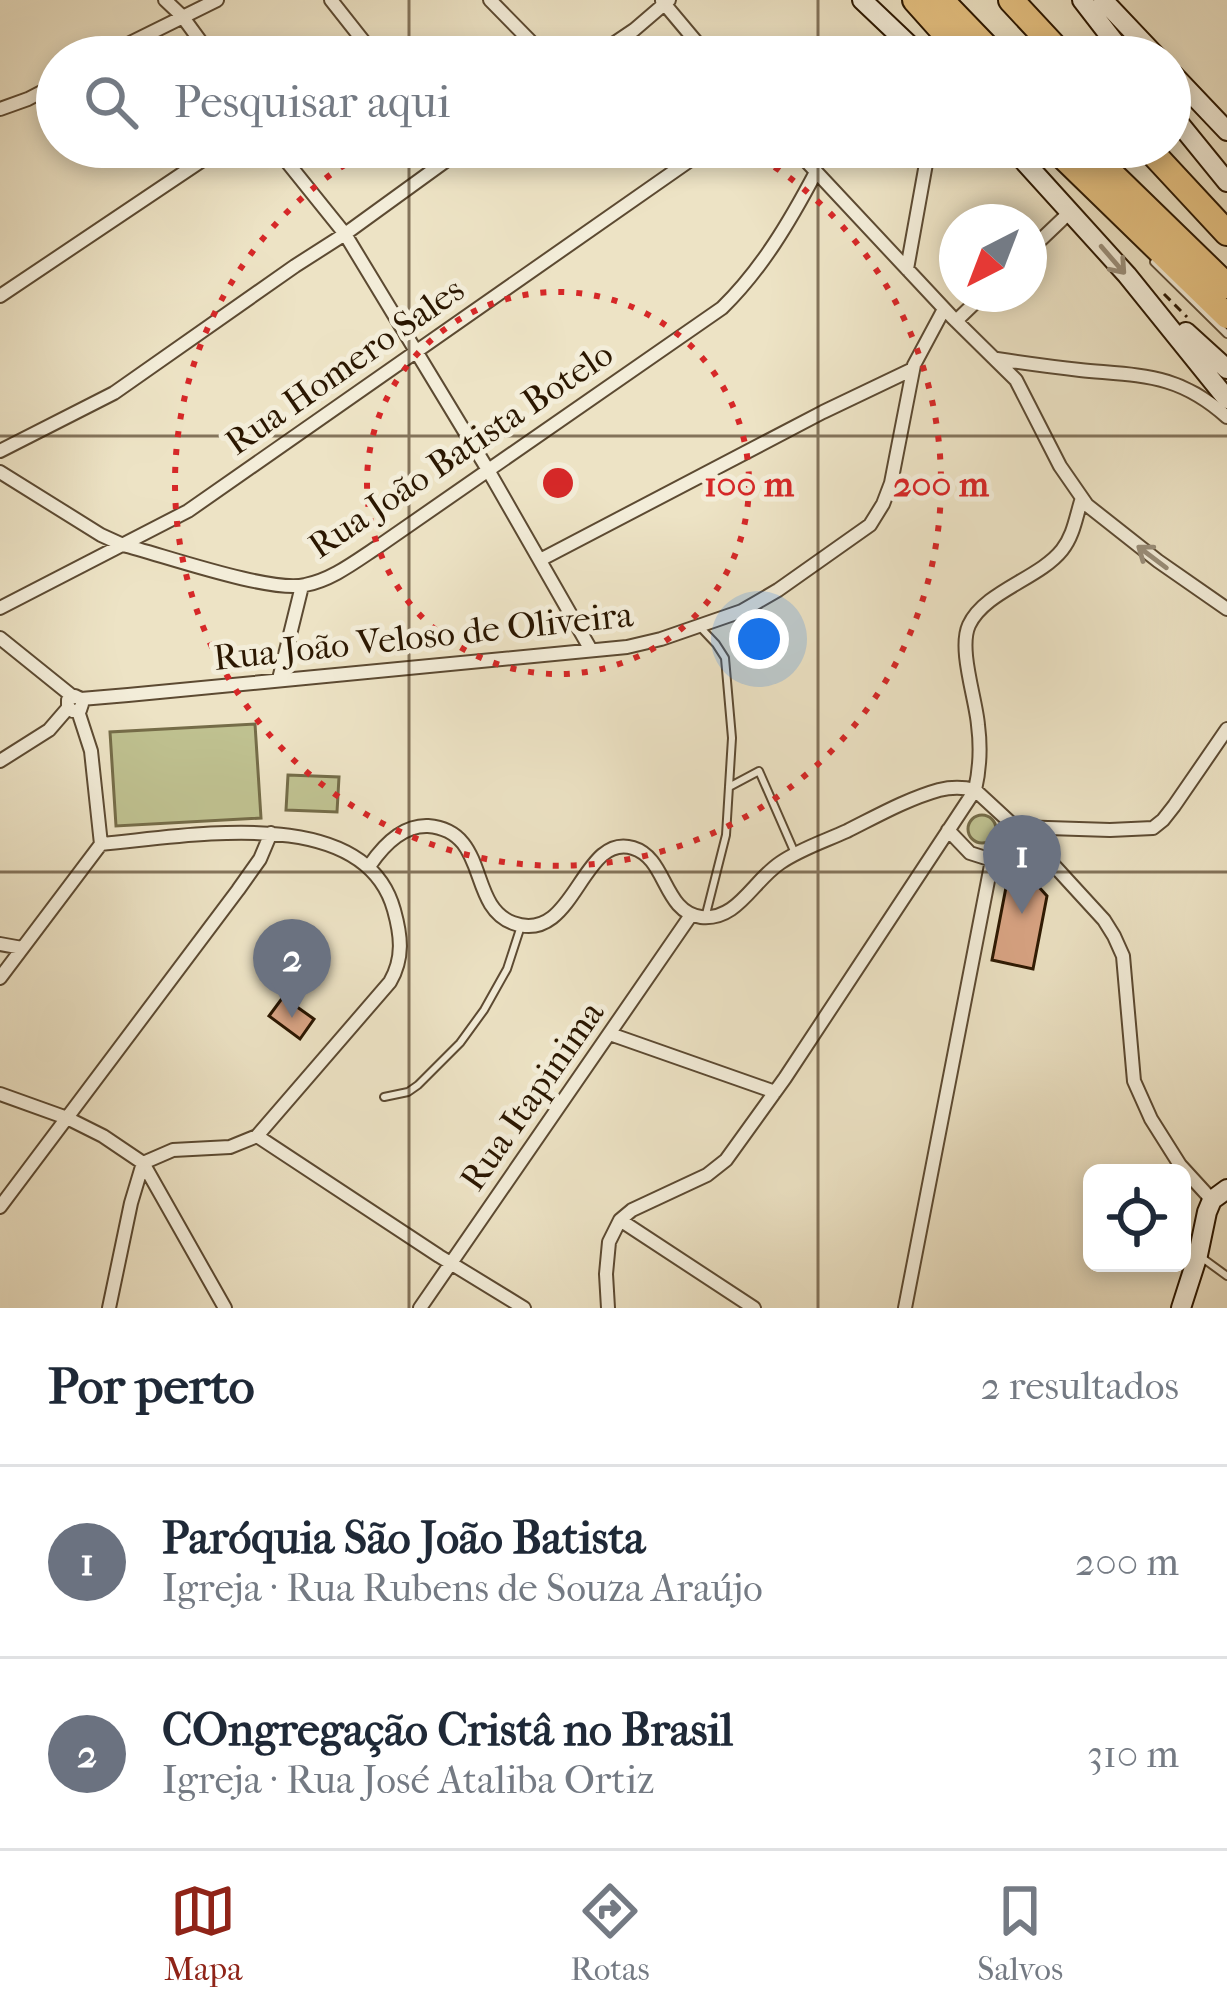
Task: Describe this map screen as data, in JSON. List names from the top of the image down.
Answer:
{
  "streets": {
    "street": [
      "Rua Homero Sales",
      "Rua João Batista Botelo",
      "Rua João Veloso de Oliveira",
      "Rua Itapinima"
    ]
  },
  "crossings": [
    ["Rua Homero Sales", "Rua João Batista Botelo"]
  ],
  "north": "bottom left",
  "page": {
    "search": "Pesquisar aqui",
    "pins": ["1", "2"],
    "heading": ["Por perto", "2 resultados"],
    "list": [
      {
        "mark": "1",
        "name": "Paróquia São João Batista",
        "note": "Igreja · Rua Rubens de Souza Araújo",
        "value": "200 m"
      },
      {
        "mark": "2",
        "name": "COngregação Cristâ no Brasil",
        "note": "Igreja · Rua José Ataliba Ortiz",
        "value": "310 m"
      }
    ],
    "nav": ["Mapa", "Rotas", "Salvos"]
  },
  "rings": ["100 m", "200 m"]
}
